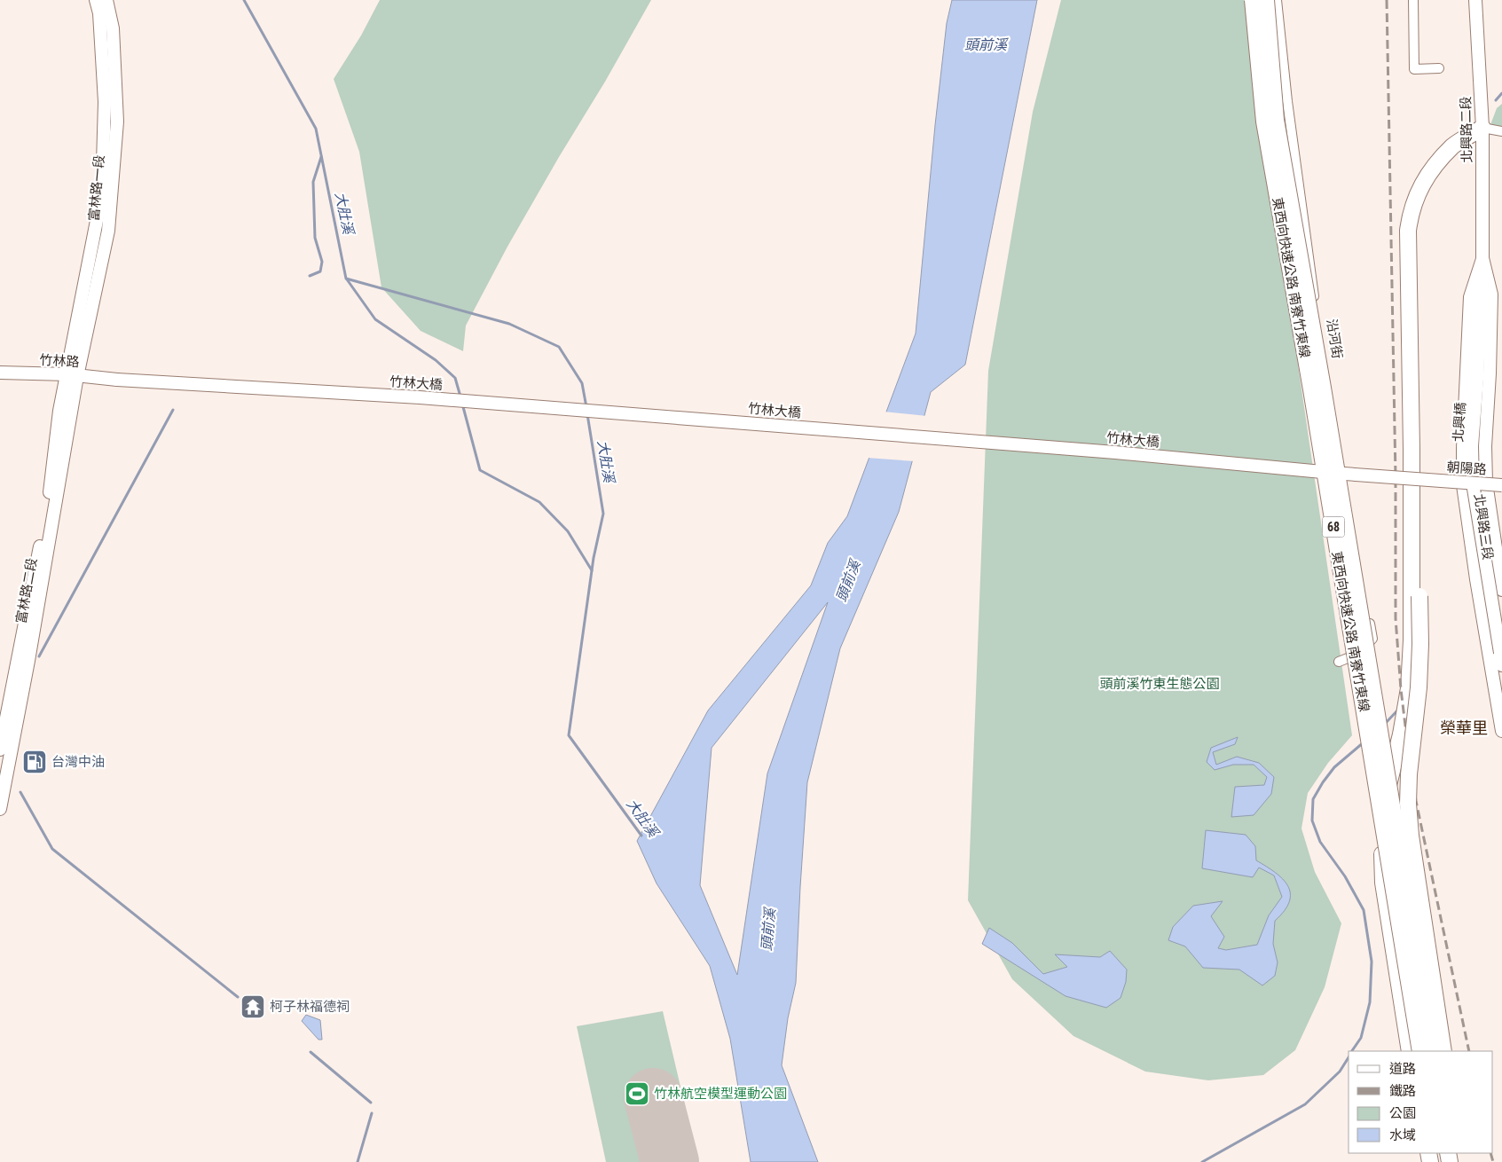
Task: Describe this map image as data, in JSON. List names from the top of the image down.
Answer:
{
  "streets": {
    "highway": ["東西向快速公路 南寮竹東線", "68"],
    "main road": [
      "北興路二段",
      "富林路一段",
      "竹林路",
      "竹林大橋",
      "北興橋",
      "朝陽路",
      "北興路三段",
      "富林路二段"
    ],
    "street": ["沿河街"]
  },
  "crossings": [
    ["北興路二段", "北興橋"],
    ["北興路二段", "朝陽路"],
    ["北興路二段", "北興路三段"],
    ["富林路一段", "竹林路"],
    ["富林路一段", "富林路二段"],
    ["竹林路", "竹林大橋"],
    ["竹林路", "富林路二段"],
    ["竹林大橋", "朝陽路"],
    ["北興橋", "朝陽路"],
    ["北興橋", "北興路三段"],
    ["朝陽路", "北興路三段"]
  ],
  "districts": ["榮華里"],
  "water": ["頭前溪", "大肚溪"],
  "parks": ["頭前溪竹東生態公園"],
  "places": {
    "fuel station": ["台灣中油"],
    "temple": ["柯子林福德祠"],
    "sports": ["竹林航空模型運動公園"]
  },
  "legend": [
    "道路",
    "鐵路",
    "公園",
    "水域"
  ]
}
